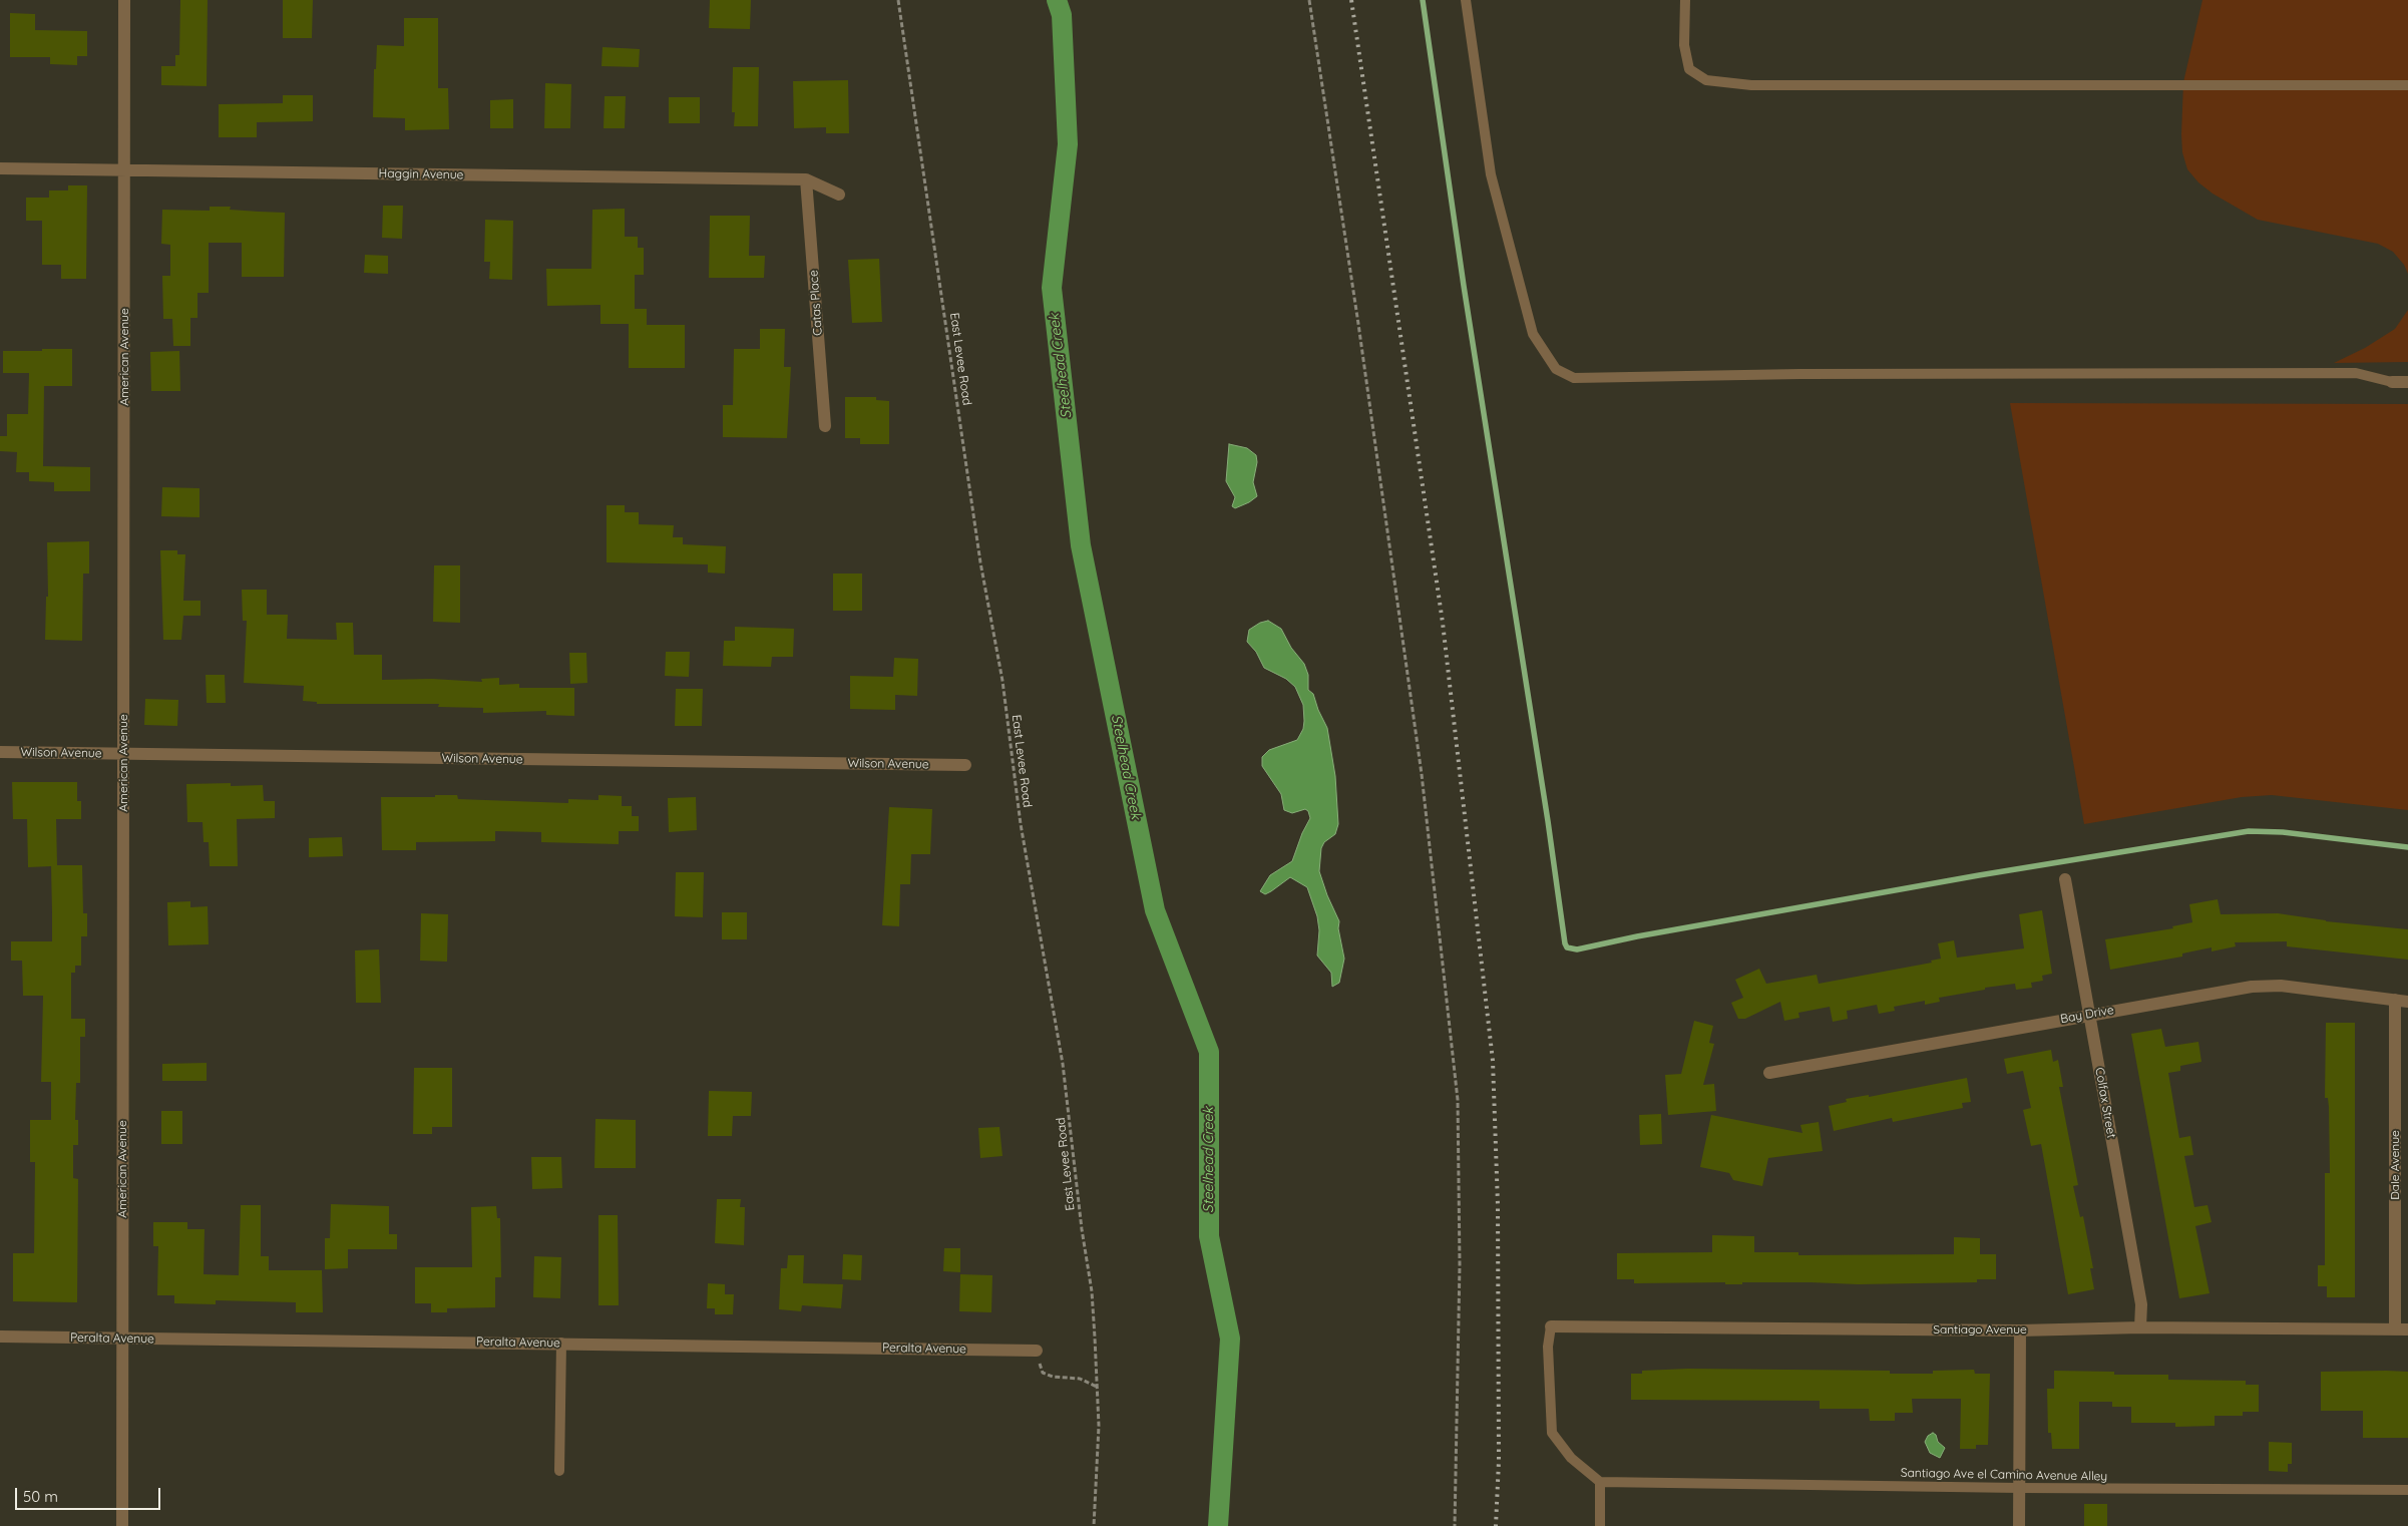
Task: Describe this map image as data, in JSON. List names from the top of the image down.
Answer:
{
  "streets": {
    "street": [
      "Haggin Avenue",
      "Catas Place",
      "American Avenue",
      "Wilson Avenue",
      "Bay Drive",
      "Colfax Street",
      "Dale Avenue",
      "Santiago Avenue",
      "Peralta Avenue"
    ],
    "lane": ["Santiago Ave el Camino Avenue Alley"],
    "path": ["East Levee Road"]
  },
  "crossings": [
    ["Haggin Avenue", "Catas Place"],
    ["Haggin Avenue", "American Avenue"],
    ["American Avenue", "Wilson Avenue"],
    ["American Avenue", "Peralta Avenue"],
    ["Bay Drive", "Colfax Street"],
    ["Bay Drive", "Dale Avenue"],
    ["Colfax Street", "Santiago Avenue"],
    ["Dale Avenue", "Santiago Avenue"]
  ],
  "water": ["Steelhead Creek"],
  "scale_bar": "50 m"
}
